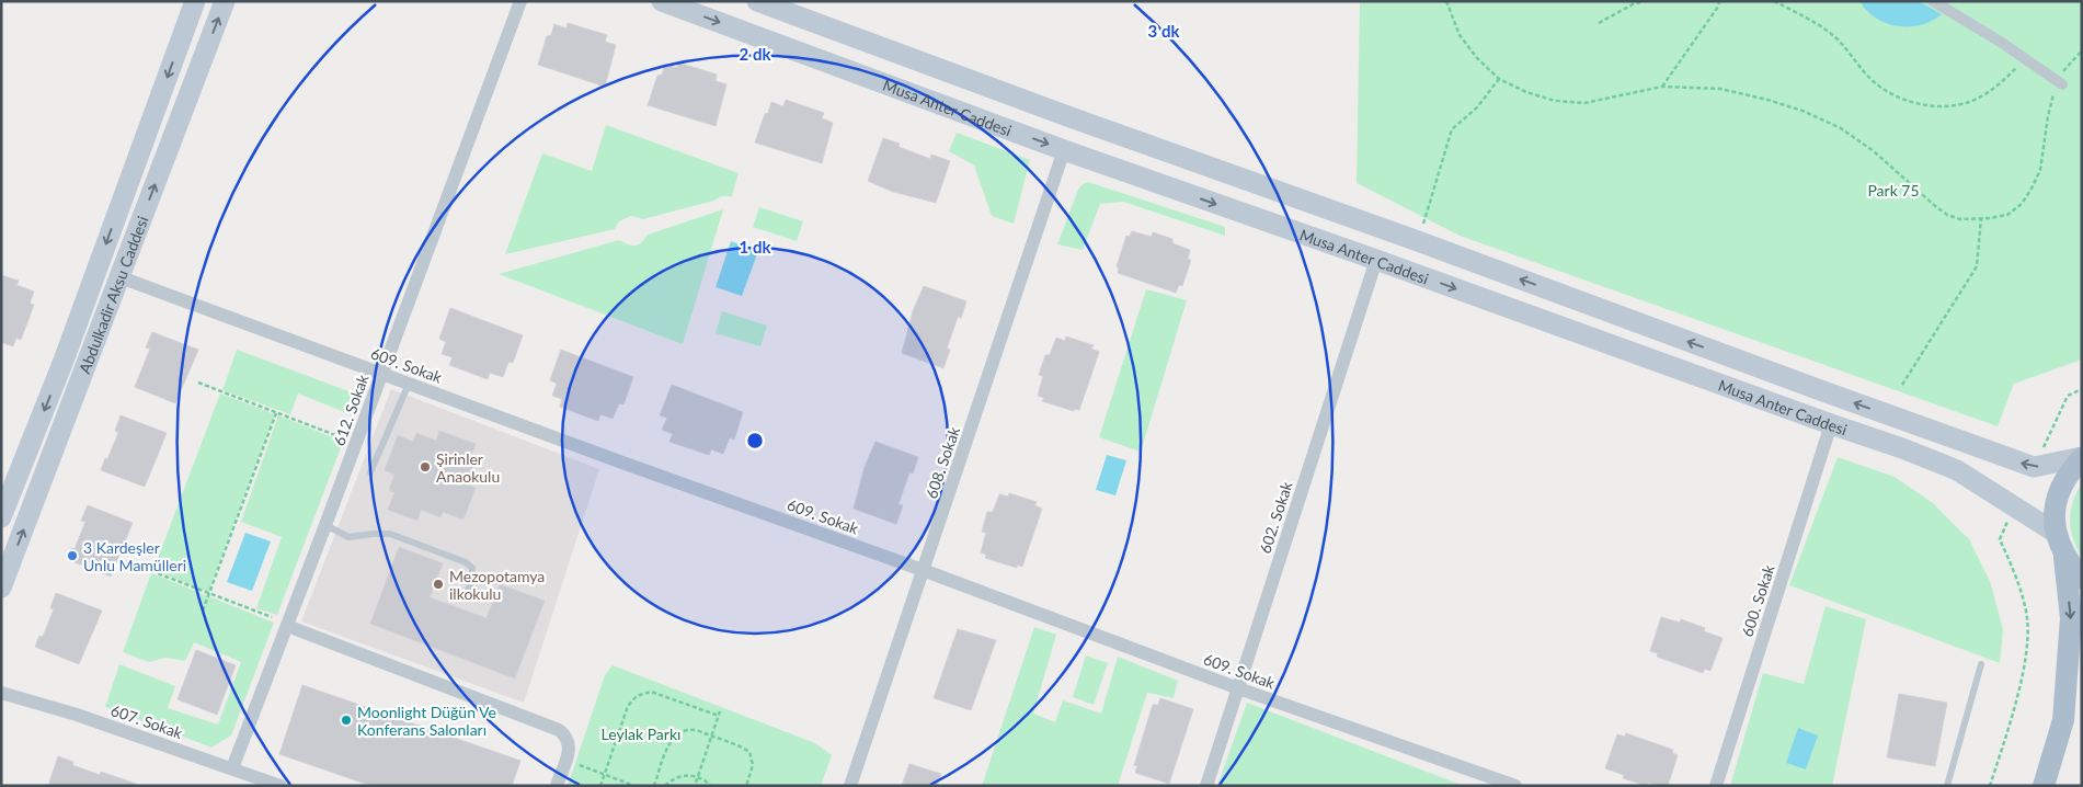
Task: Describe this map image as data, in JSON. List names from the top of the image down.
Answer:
{
  "streets": {
    "main road": ["Musa Anter Caddesi", "Abdulkadir Aksu Caddesi"],
    "street": [
      "609. Sokak",
      "612. Sokak",
      "608. Sokak",
      "602. Sokak",
      "600. Sokak",
      "607. Sokak"
    ]
  },
  "crossings": [
    ["Musa Anter Caddesi", "608. Sokak"],
    ["Musa Anter Caddesi", "602. Sokak"],
    ["Musa Anter Caddesi", "600. Sokak"],
    ["Abdulkadir Aksu Caddesi", "609. Sokak"],
    ["609. Sokak", "612. Sokak"],
    ["609. Sokak", "608. Sokak"],
    ["609. Sokak", "602. Sokak"],
    ["612. Sokak", "607. Sokak"]
  ],
  "parks": ["Park 75", "Leylak Parkı"],
  "places": [
    "Şirinler Anaokulu",
    "3 Kardeşler Unlu Mamülleri",
    "Mezopotamya ilkokulu",
    "Moonlight Düğün Ve Konferans Salonları"
  ],
  "rings": ["3 dk", "2 dk", "1 dk"]
}
